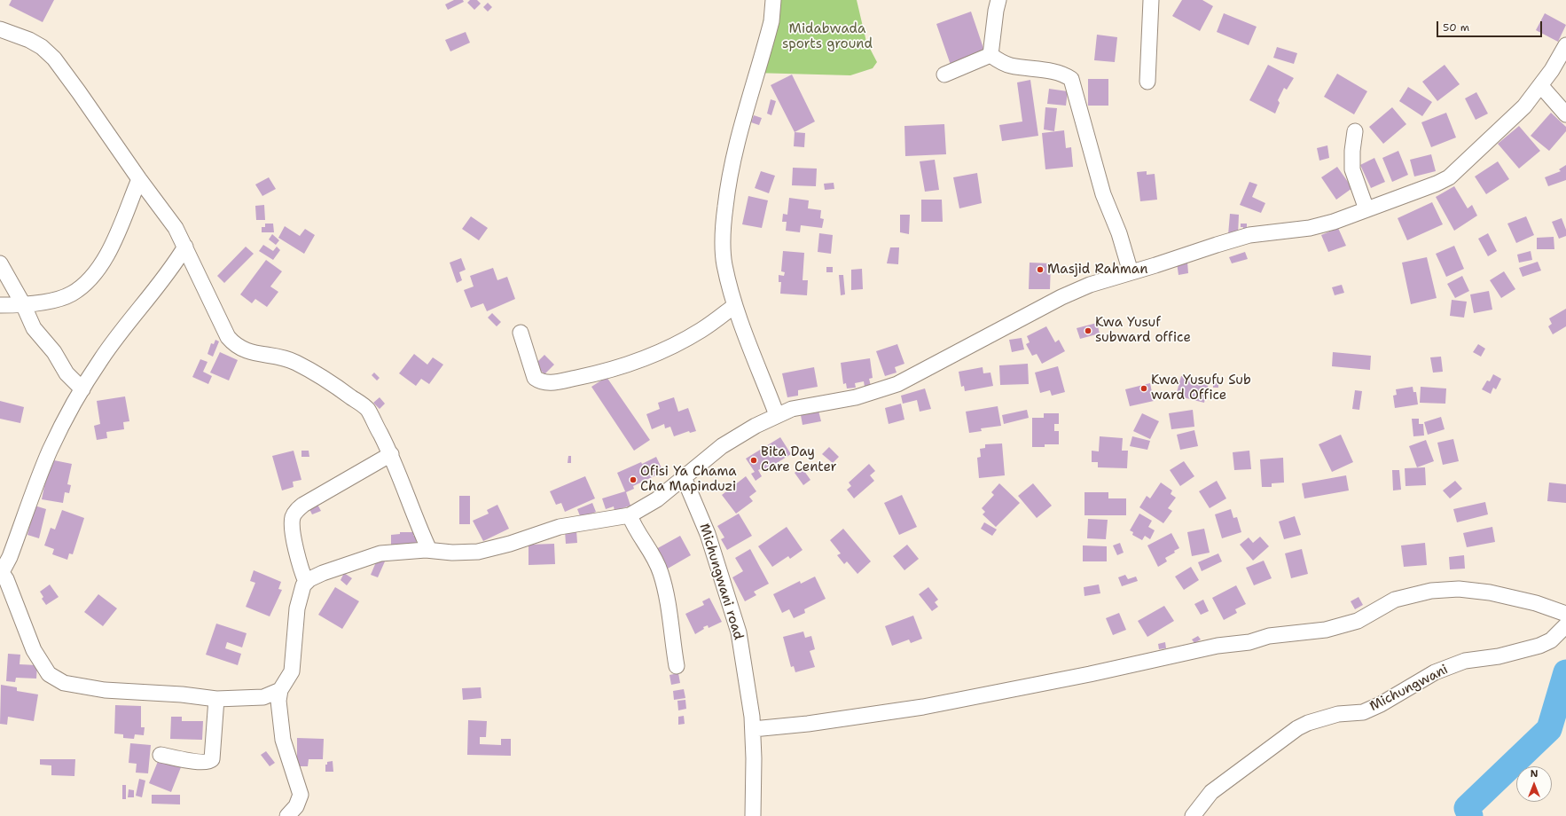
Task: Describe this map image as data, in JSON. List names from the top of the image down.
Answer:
{
  "streets": {
    "street": ["Michungwani road", "Michungwani"]
  },
  "parks": ["Midabwada sports ground"],
  "places": [
    "Masjid Rahman",
    "Kwa Yusuf subward office",
    "Kwa Yusufu Sub ward Office",
    "Bita Day Care Center",
    "Ofisi Ya Chama Cha Mapinduzi"
  ],
  "scale_bar": "50 m",
  "north": "top"
}
